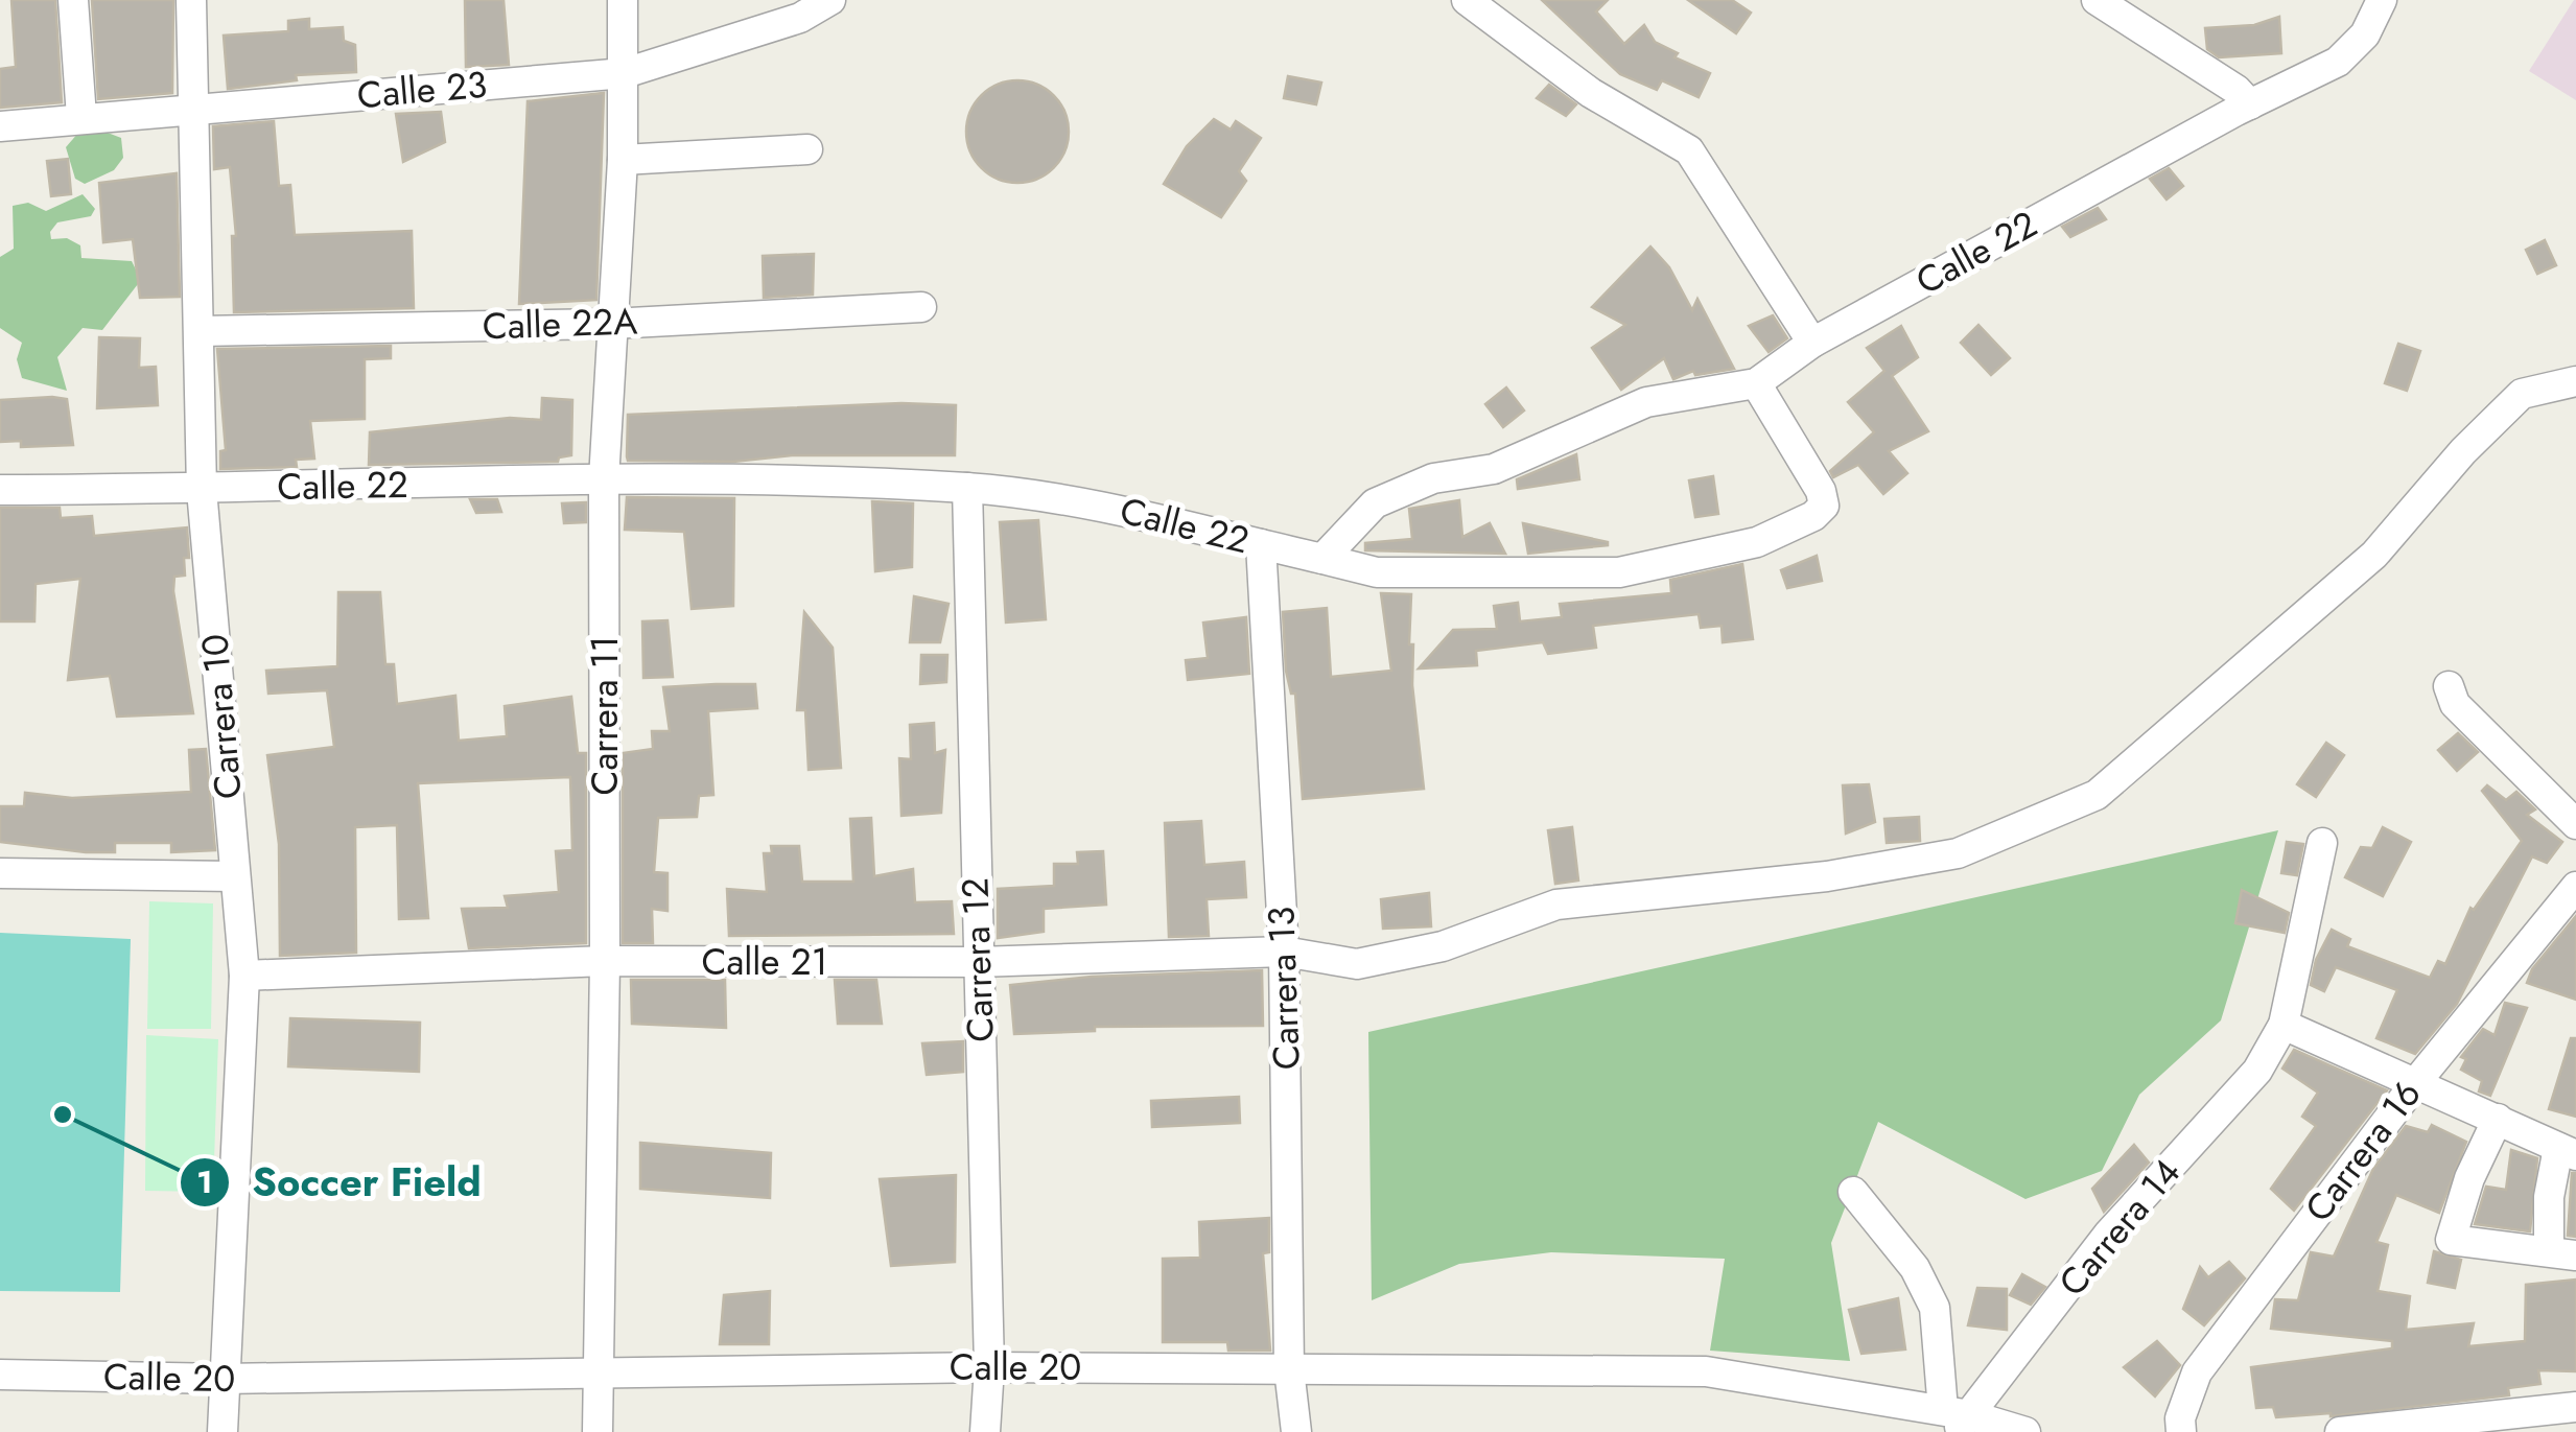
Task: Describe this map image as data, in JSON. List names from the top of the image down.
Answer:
{
  "streets": {
    "street": [
      "Calle 23",
      "Calle 22",
      "Calle 22A",
      "Carrera 11",
      "Carrera 10",
      "Carrera 12",
      "Calle 21",
      "Carrera 13",
      "Carrera 16",
      "Carrera 14",
      "Calle 20"
    ]
  },
  "crossings": [
    ["Calle 23", "Carrera 11"],
    ["Calle 23", "Carrera 10"],
    ["Calle 22", "Carrera 11"],
    ["Calle 22", "Carrera 10"],
    ["Calle 22", "Carrera 12"],
    ["Calle 22", "Carrera 13"],
    ["Calle 22A", "Carrera 11"],
    ["Calle 22A", "Carrera 10"],
    ["Carrera 11", "Calle 21"],
    ["Carrera 11", "Calle 20"],
    ["Carrera 10", "Calle 21"],
    ["Carrera 10", "Calle 20"],
    ["Carrera 12", "Calle 21"],
    ["Carrera 12", "Calle 20"],
    ["Calle 21", "Carrera 13"],
    ["Carrera 13", "Calle 20"],
    ["Carrera 14", "Calle 20"]
  ],
  "places": ["Soccer Field"]
}
